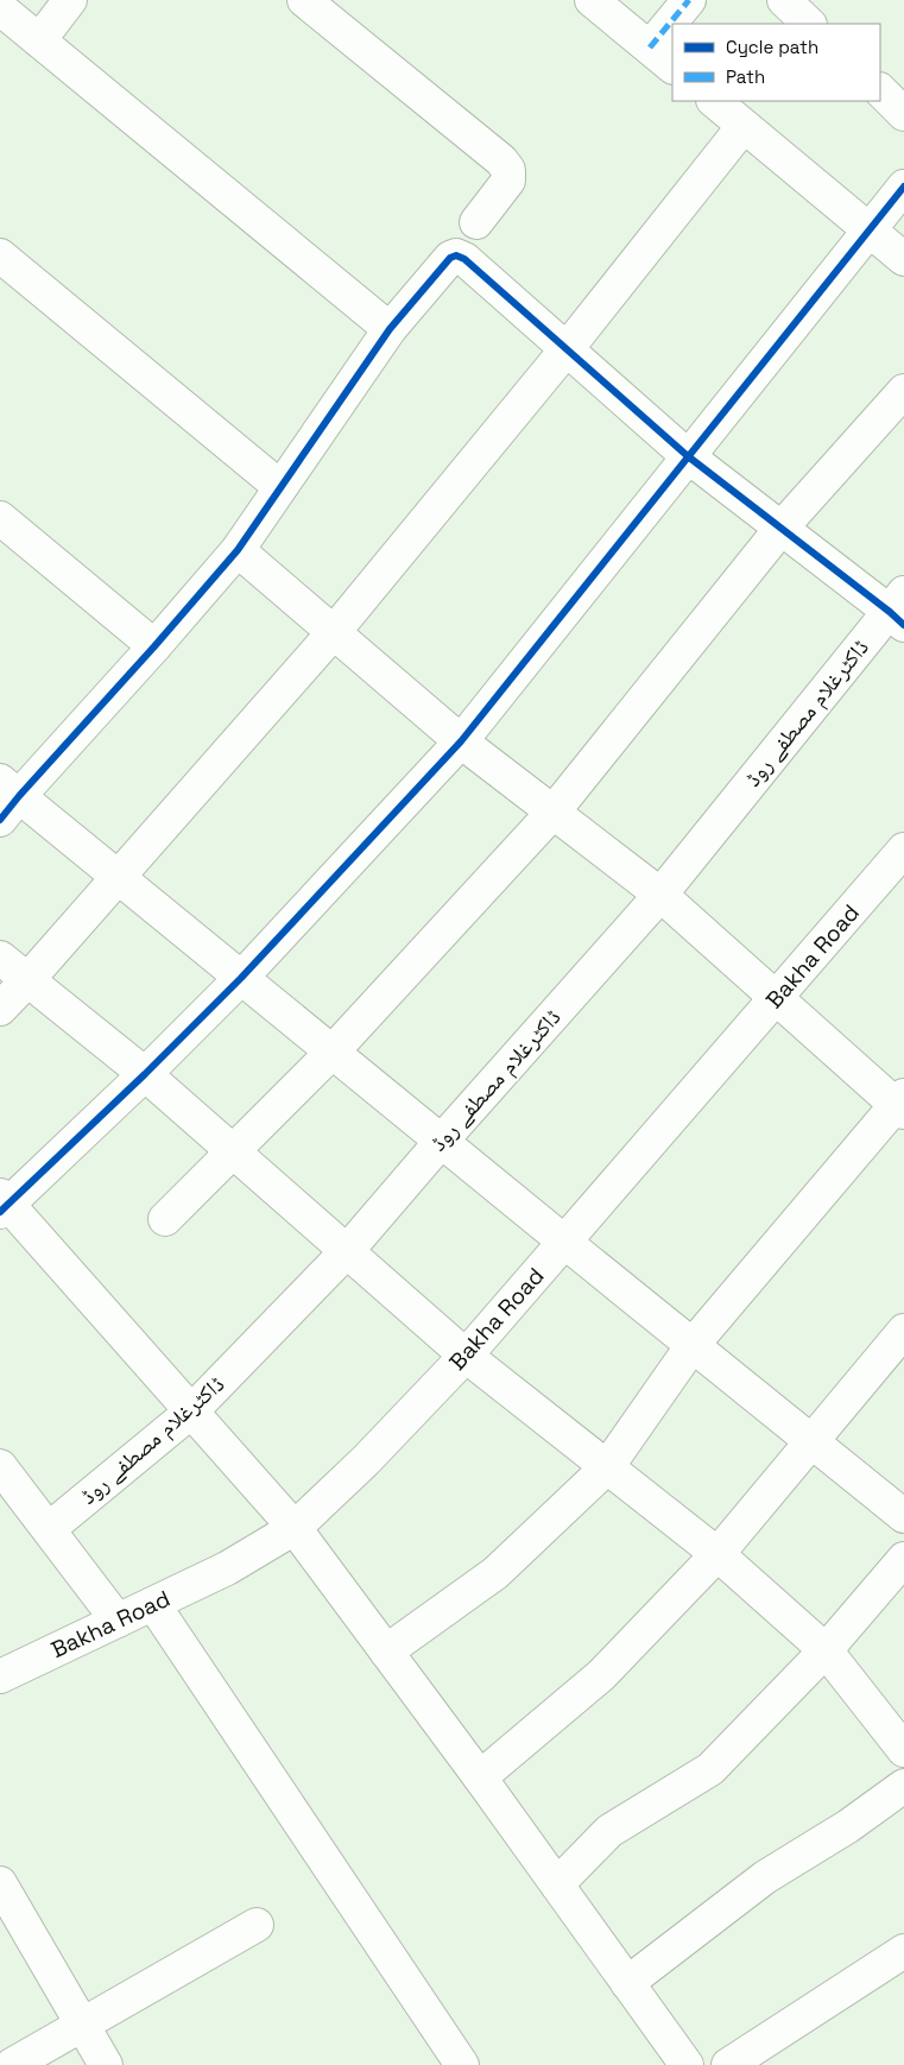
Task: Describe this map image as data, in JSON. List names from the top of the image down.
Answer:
{
  "streets": {
    "street": ["ڈاکٹرغلام مصطفے روڈ", "Bakha Road"]
  },
  "legend": ["Cycle path", "Path"]
}
